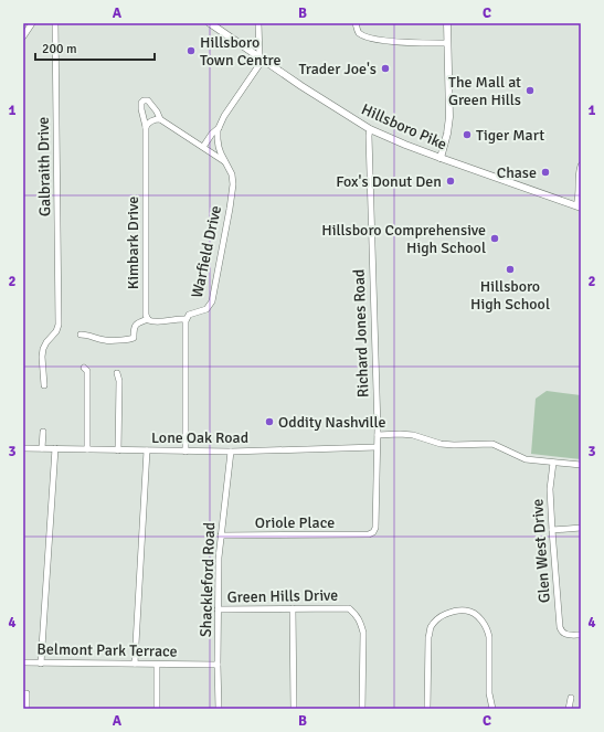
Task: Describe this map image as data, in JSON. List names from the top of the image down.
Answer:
{
  "streets": {
    "main road": ["Hillsboro Pike"],
    "street": [
      "Galbraith Drive",
      "Kimbark Drive",
      "Warfield Drive",
      "Richard Jones Road",
      "Lone Oak Road",
      "Oriole Place",
      "Glen West Drive",
      "Shackleford Road",
      "Green Hills Drive",
      "Belmont Park Terrace"
    ]
  },
  "crossings": [
    ["Hillsboro Pike", "Richard Jones Road"],
    ["Kimbark Drive", "Warfield Drive"],
    ["Richard Jones Road", "Lone Oak Road"],
    ["Richard Jones Road", "Oriole Place"],
    ["Lone Oak Road", "Shackleford Road"],
    ["Oriole Place", "Shackleford Road"],
    ["Shackleford Road", "Green Hills Drive"],
    ["Shackleford Road", "Belmont Park Terrace"]
  ],
  "places": [
    "Hillsboro Town Centre",
    "Trader Joe's",
    "The Mall at Green Hills",
    "Tiger Mart",
    "Chase",
    "Fox's Donut Den",
    "Hillsboro Comprehensive High School",
    "Hillsboro High School",
    "Oddity Nashville"
  ],
  "scale_bar": "200 m",
  "grid": {
    "columns": ["A", "B", "C"],
    "rows": [
      "1",
      "2",
      "3",
      "4"
    ]
  }
}
